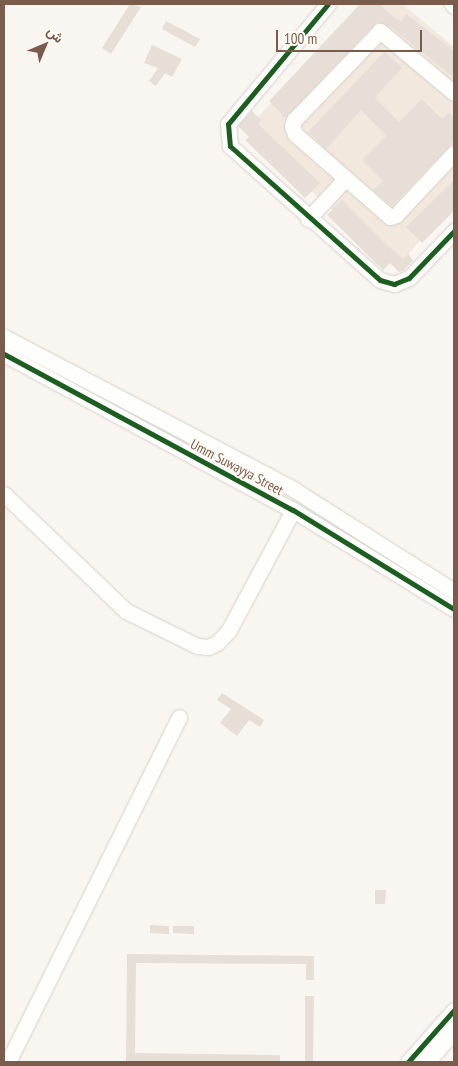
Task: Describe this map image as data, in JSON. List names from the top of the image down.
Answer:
{
  "streets": {
    "street": ["Umm Suwayya Street"]
  },
  "scale_bar": "100 m",
  "north": "top right"
}
